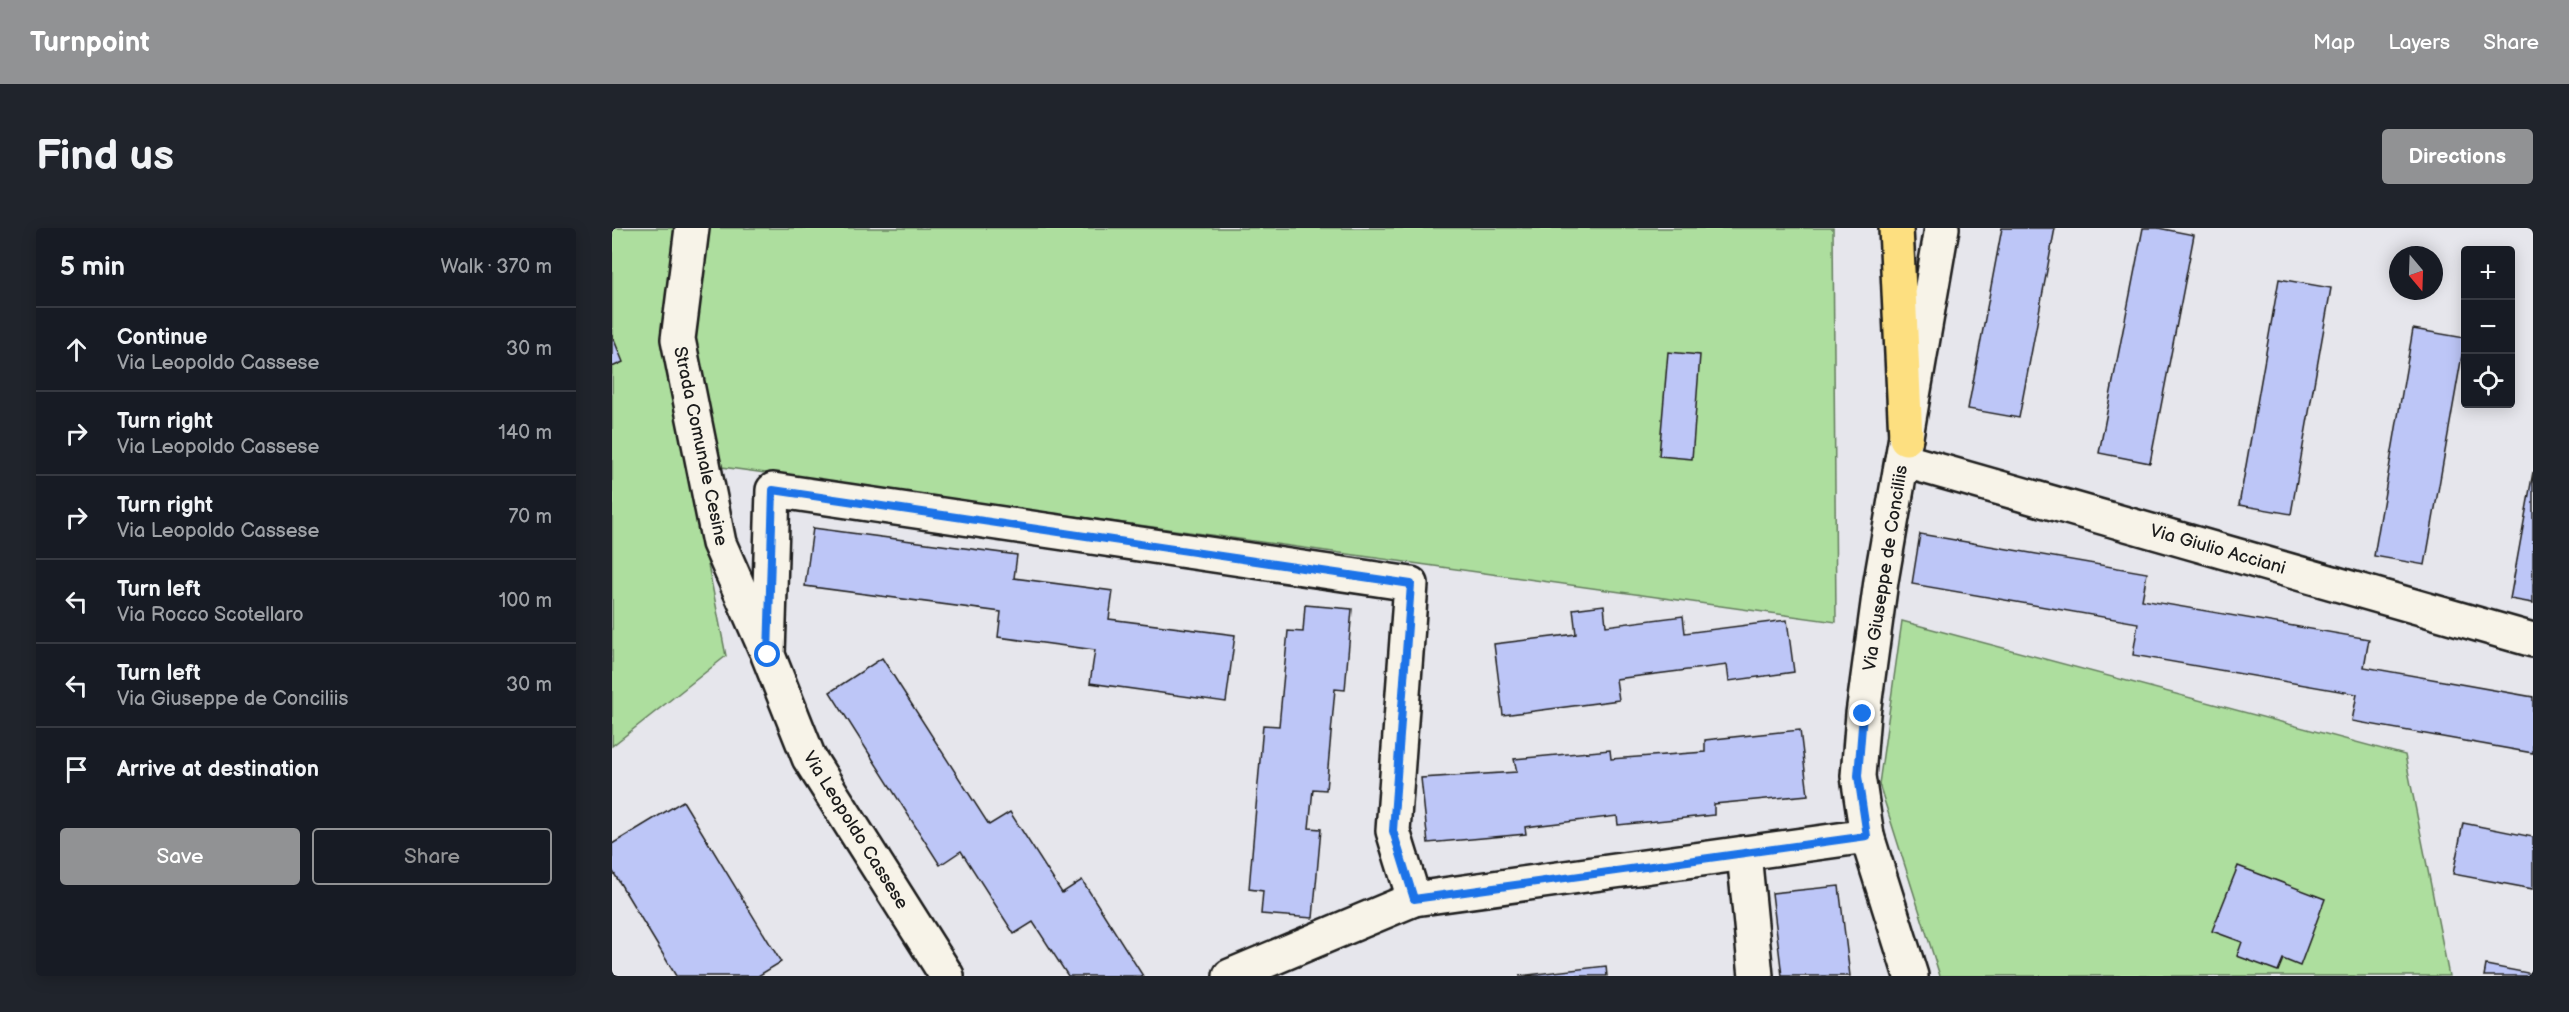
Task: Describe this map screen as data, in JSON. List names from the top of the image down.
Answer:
{
  "streets": {
    "street": [
      "Strada Comunale Cesine",
      "Via Giulio Acciani",
      "Via Giuseppe de Conciliis",
      "Via Leopoldo Cassese"
    ]
  },
  "crossings": [
    ["Strada Comunale Cesine", "Via Leopoldo Cassese"],
    ["Via Giulio Acciani", "Via Giuseppe de Conciliis"]
  ],
  "north": "bottom",
  "page": {
    "header": "Turnpoint",
    "nav": ["Map", "Layers", "Share"],
    "buttons": [
      "Directions",
      ["Save", "Share"]
    ],
    "title": "Find us",
    "heading": ["5 min", "Walk · 370 m"],
    "map_buttons": ["+", "−"],
    "list": [
      ["Continue", "Via Leopoldo Cassese", "30 m"],
      ["Turn right", "Via Leopoldo Cassese", "140 m"],
      ["Turn right", "Via Leopoldo Cassese", "70 m"],
      ["Turn left", "Via Rocco Scotellaro", "100 m"],
      ["Turn left", "Via Giuseppe de Conciliis", "30 m"],
      "Arrive at destination"
    ]
  }
}
